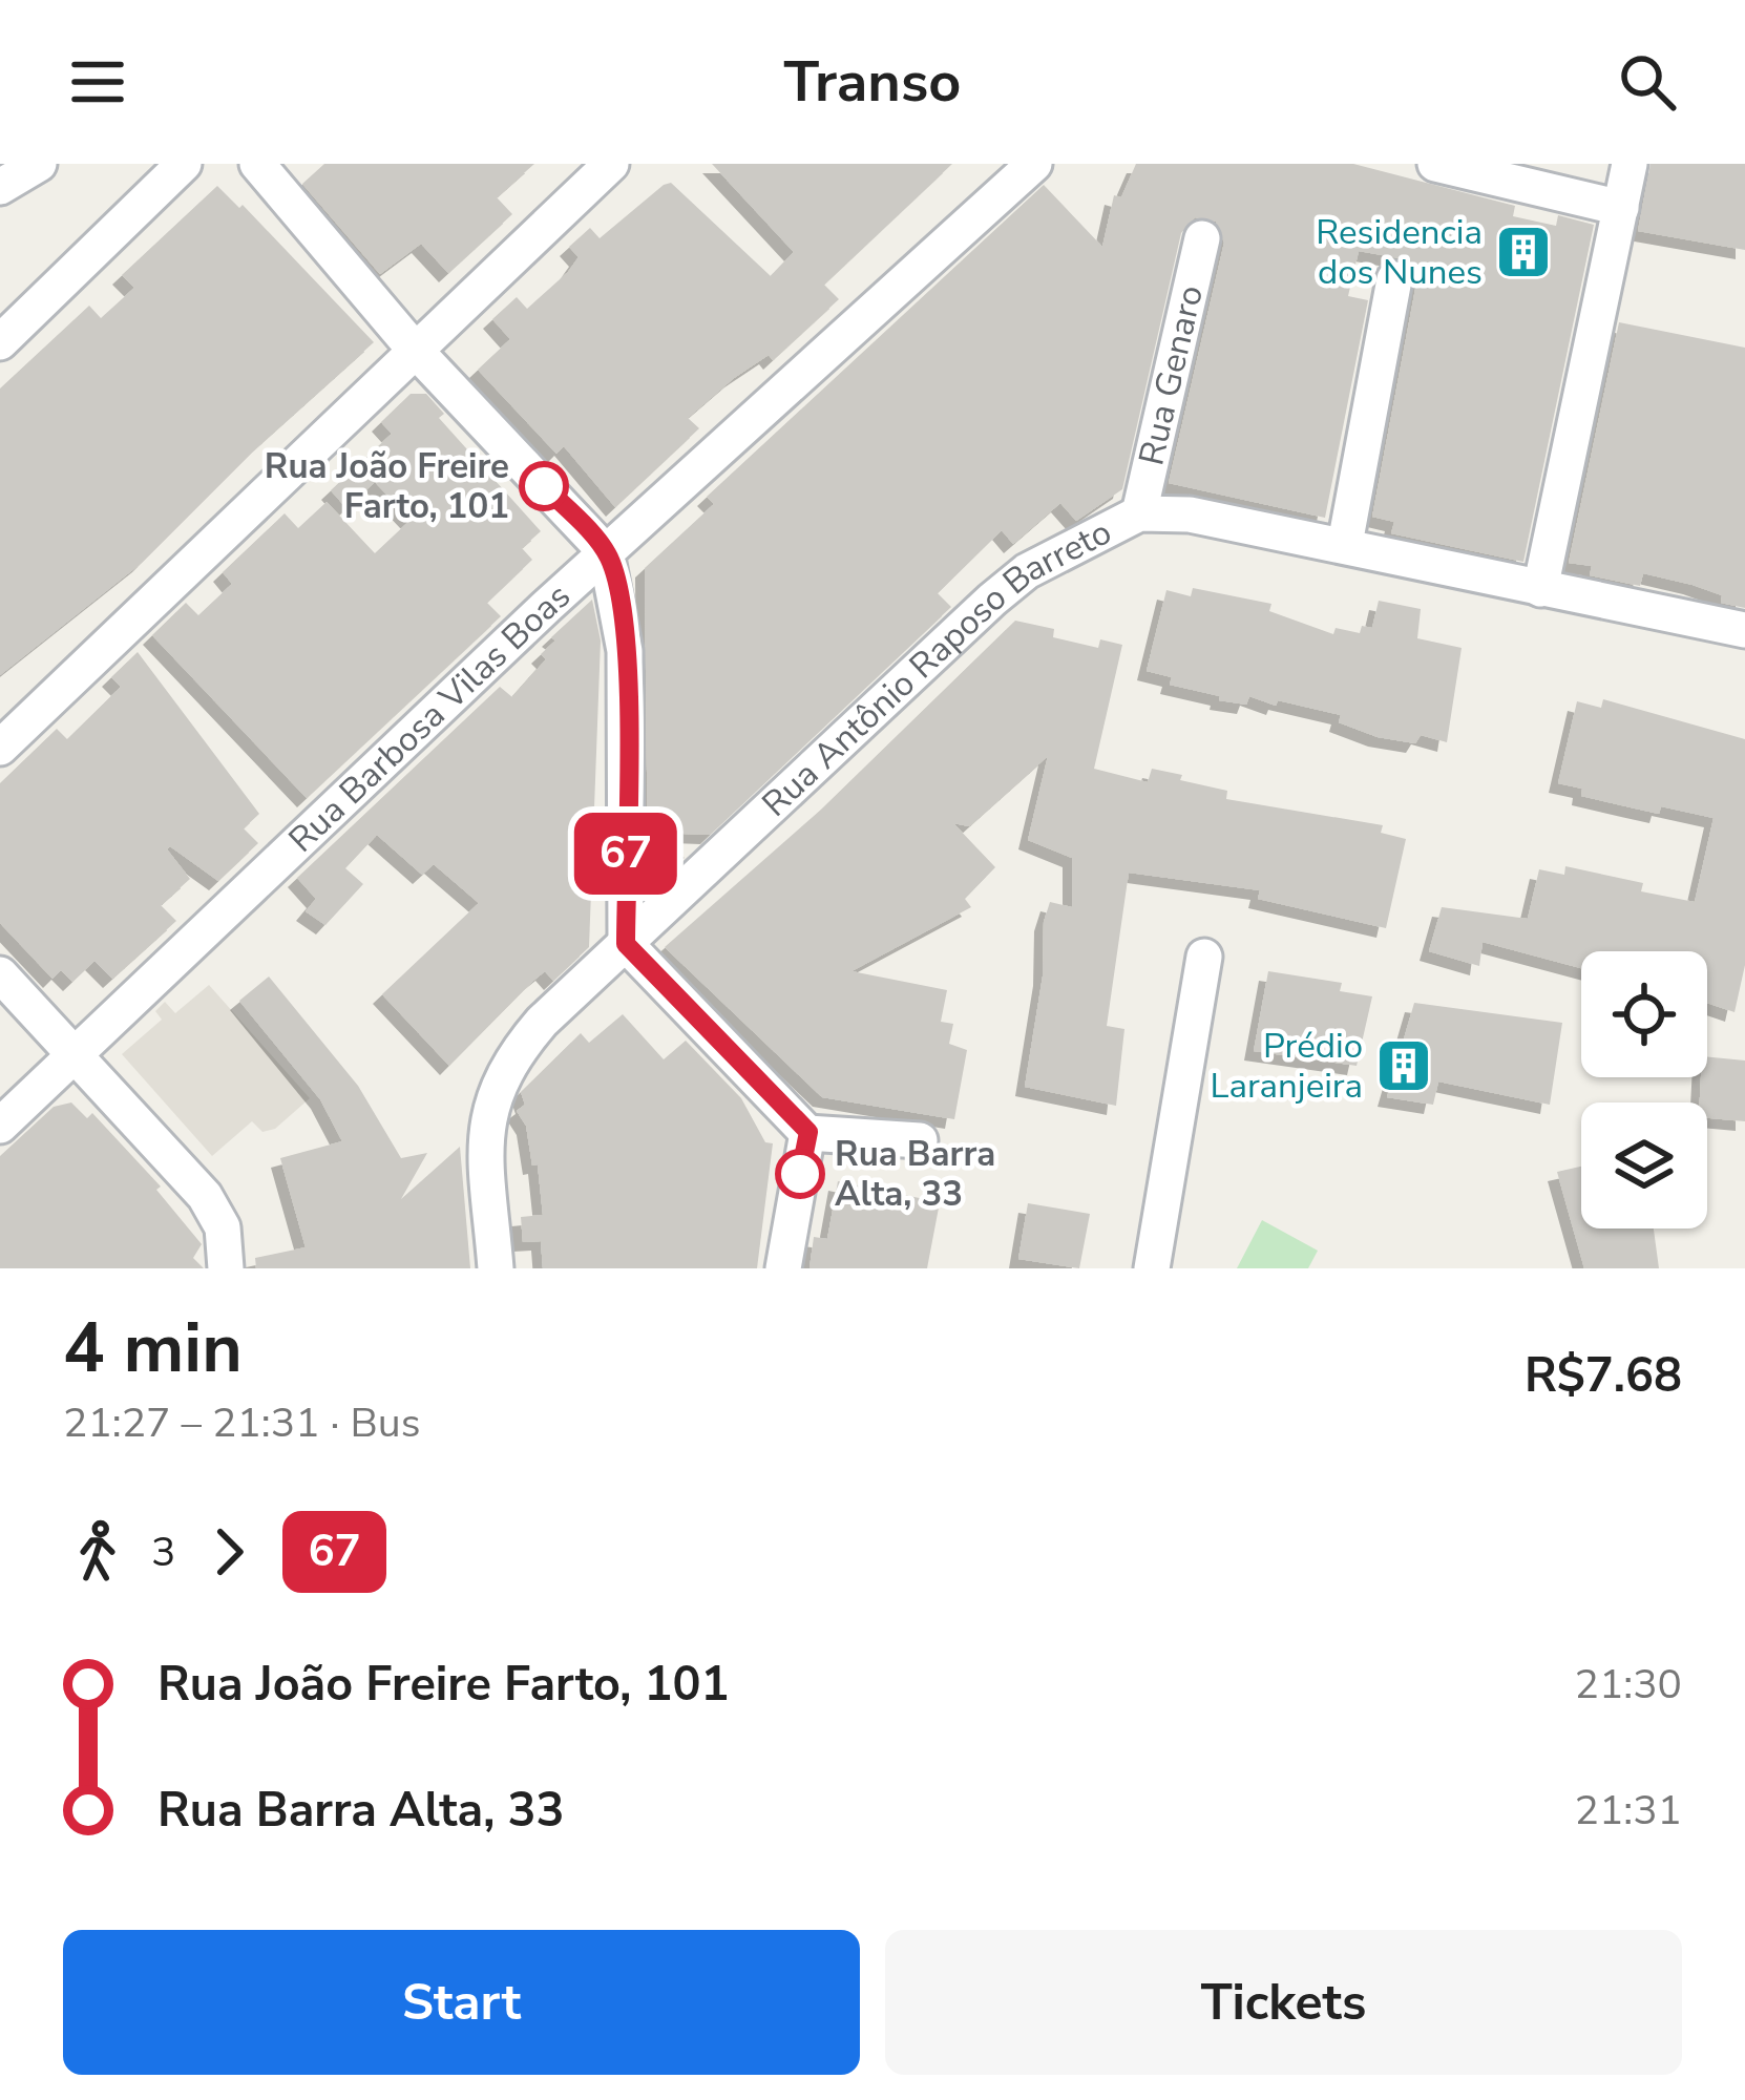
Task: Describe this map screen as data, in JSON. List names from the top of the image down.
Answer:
{
  "streets": {
    "street": ["Rua Genaro", "Rua Antônio Raposo Barreto", "Rua Barbosa Vilas Boas"]
  },
  "crossings": [
    ["Rua Genaro", "Rua Antônio Raposo Barreto"]
  ],
  "places": {
    "building": ["Residencia dos Nunes", "Prédio Laranjeira"],
    "other": ["Rua João Freire Farto, 101", "Rua Barra Alta, 33"]
  },
  "lines": ["bus line 67"],
  "page": {
    "header": "Transo",
    "on_map": "67",
    "heading": ["4 min", "21:27 – 21:31 · Bus", "R$7.68"],
    "legs": ["3", "67"],
    "list": [
      {
        "name": "Rua João Freire Farto, 101",
        "value": "21:30"
      },
      {
        "name": "Rua Barra Alta, 33",
        "value": "21:31"
      }
    ],
    "buttons": ["Start", "Tickets"]
  }
}
